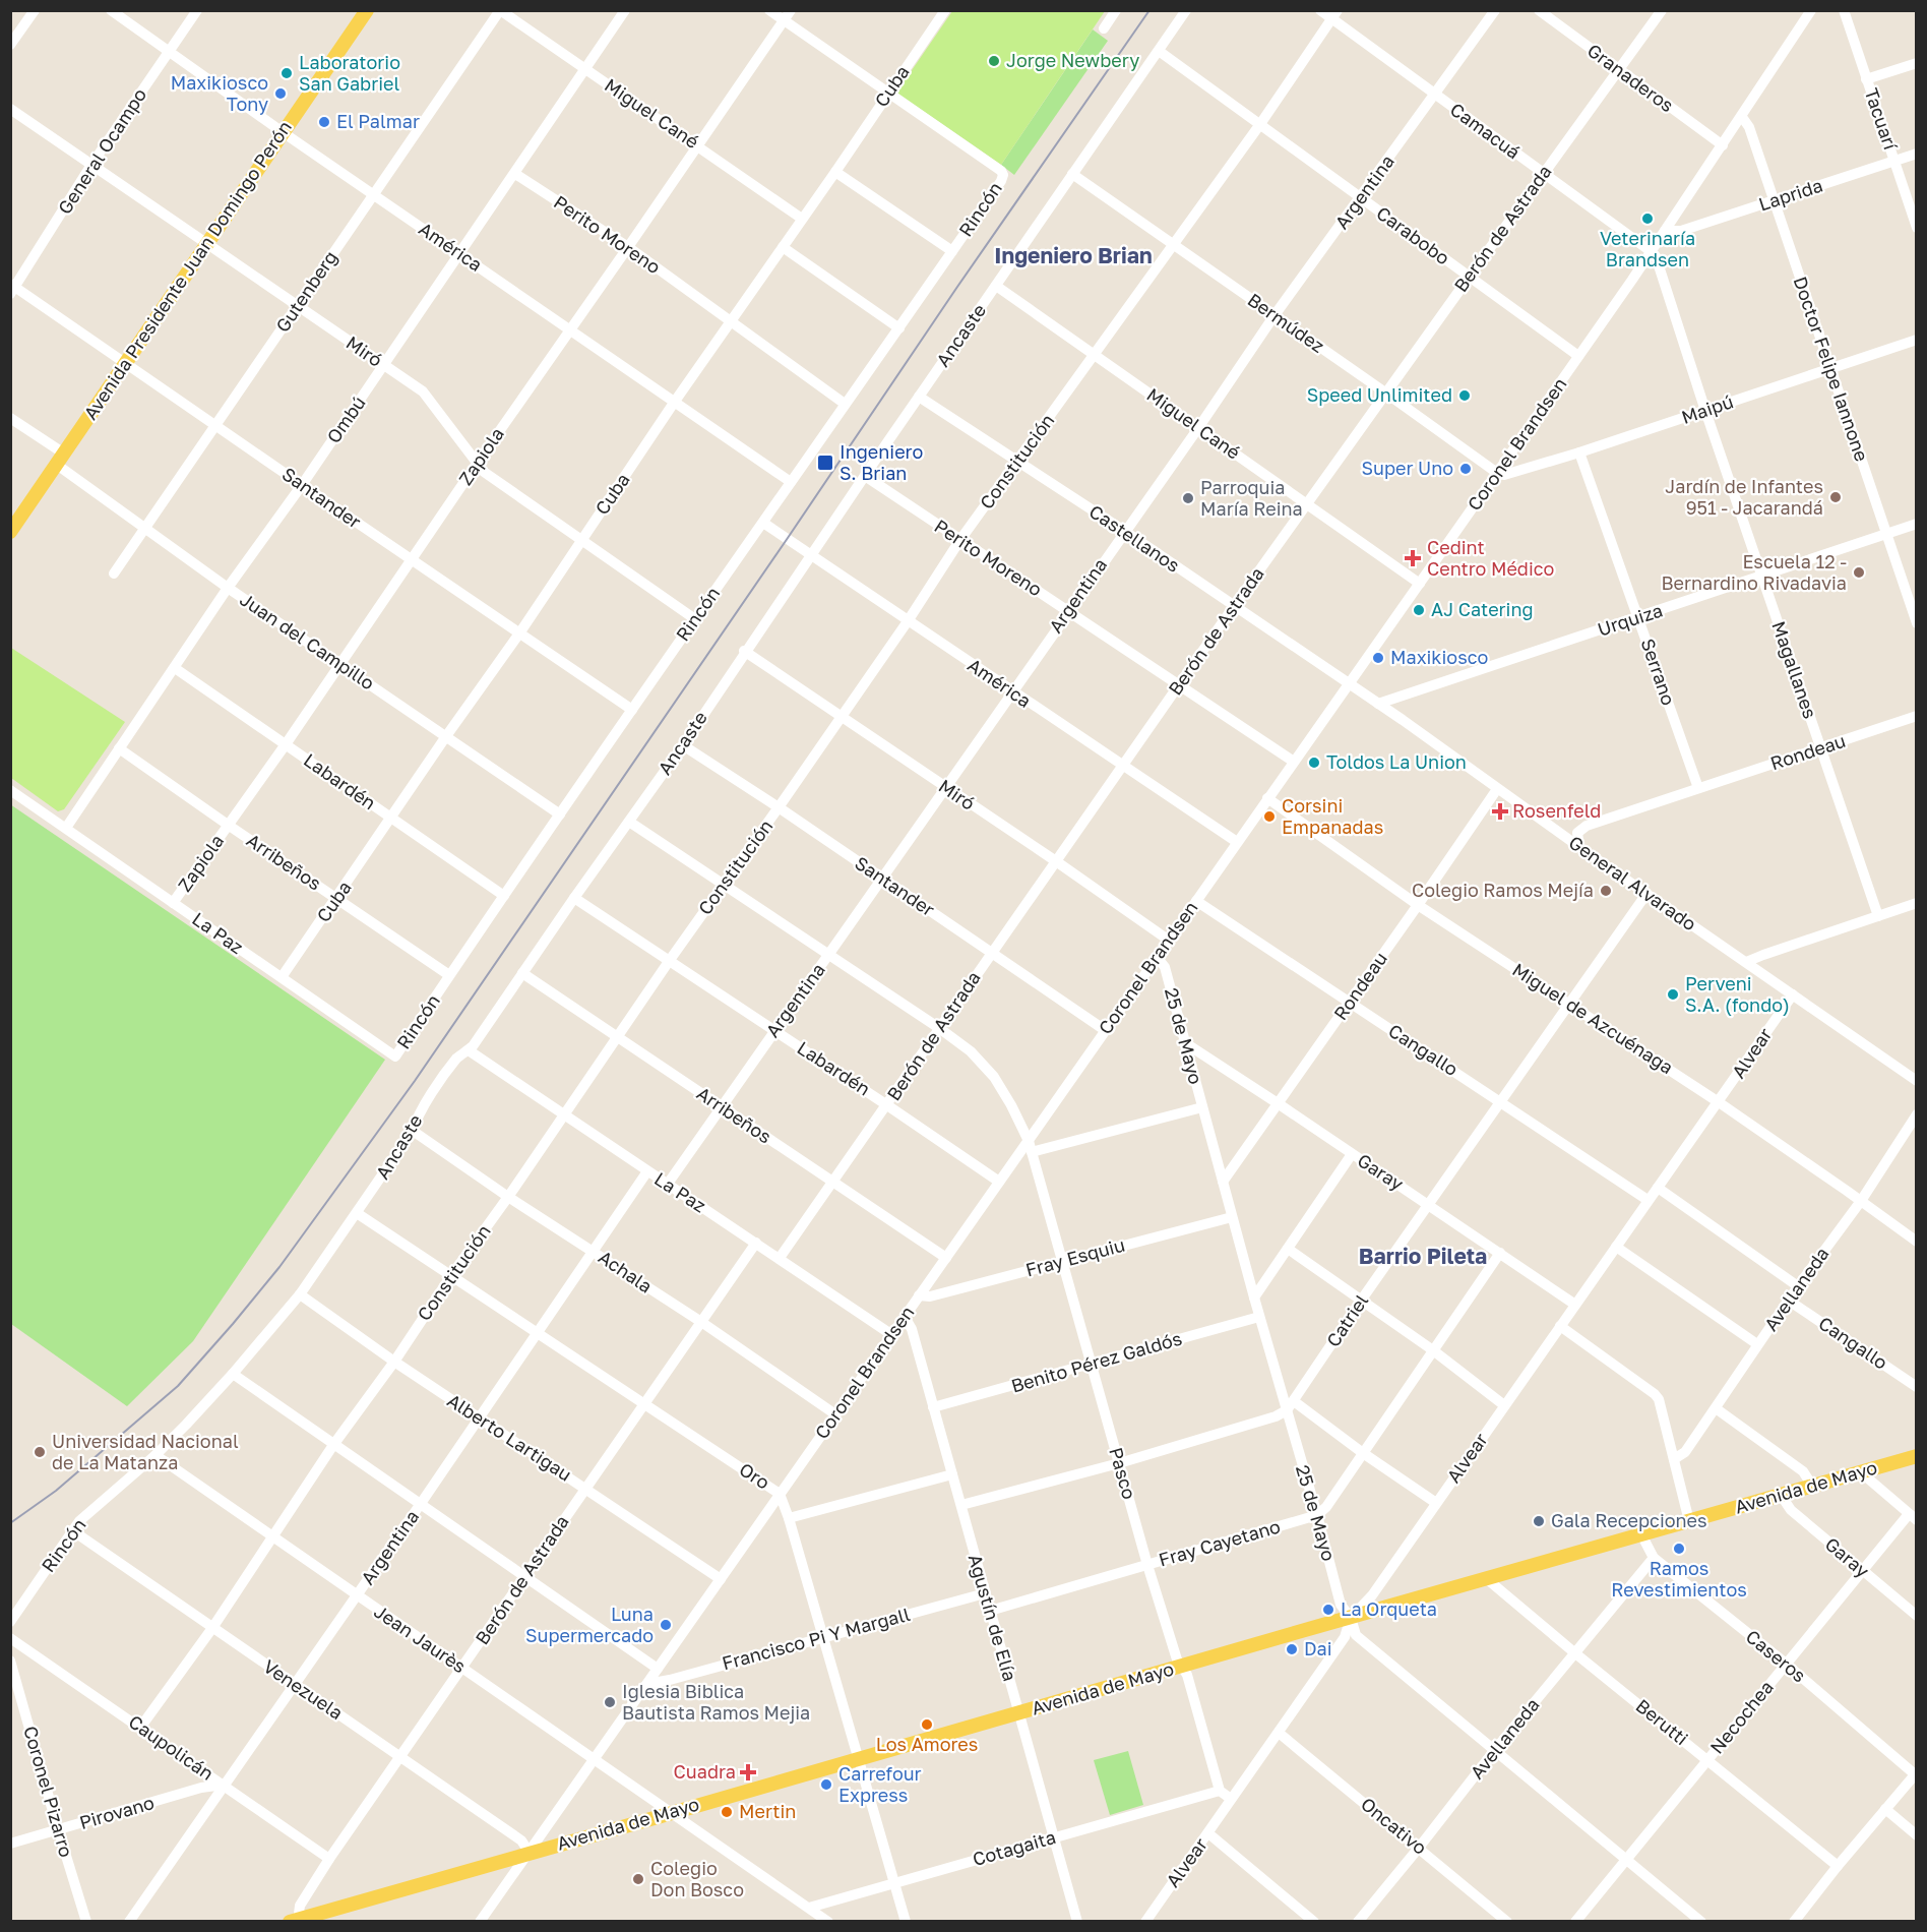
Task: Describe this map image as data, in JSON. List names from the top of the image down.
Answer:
{
  "streets": {
    "main road": ["Avenida Presidente Juan Domingo Perón", "Avenida de Mayo"],
    "street": [
      "Granaderos",
      "Cuba",
      "Miguel Cané",
      "Tacuarí",
      "Camacuá",
      "General Ocampo",
      "Argentina",
      "Laprida",
      "Rincón",
      "Berón de Astrada",
      "Perito Moreno",
      "Carabobo",
      "América",
      "Gutenberg",
      "Bermúdez",
      "Ancaste",
      "Miró",
      "Doctor Felipe Iannone",
      "Maipú",
      "Ombú",
      "Coronel Brandsen",
      "Zapiola",
      "Constitución",
      "Santander",
      "Castellanos",
      "Urquiza",
      "Juan del Campillo",
      "Magallanes",
      "Serrano",
      "Rondeau",
      "Labardén",
      "Arribeños",
      "General Alvarado",
      "La Paz",
      "Miguel de Azcuénaga",
      "25 de Mayo",
      "Cangallo",
      "Alvear",
      "Garay",
      "Fray Esquiu",
      "Achala",
      "Avellaneda",
      "Catriel",
      "Benito Pérez Galdós",
      "Alberto Lartigau",
      "Pasco",
      "Oro",
      "Fray Cayetano",
      "Agustín de Elía",
      "Jean Jaurès",
      "Francisco Pi Y Margall",
      "Caseros",
      "Venezuela",
      "Necochea",
      "Berutti",
      "Caupolicán",
      "Coronel Pizarro",
      "Pirovano",
      "Oncativo",
      "Cotagaita"
    ]
  },
  "crossings": [
    ["Granaderos", "Berón de Astrada"],
    ["Granaderos", "Coronel Brandsen"],
    ["Cuba", "Miguel Cané"],
    ["Cuba", "Rincón"],
    ["Cuba", "Perito Moreno"],
    ["Cuba", "América"],
    ["Cuba", "Miró"],
    ["Cuba", "Santander"],
    ["Cuba", "Juan del Campillo"],
    ["Cuba", "Labardén"],
    ["Cuba", "Arribeños"],
    ["Cuba", "La Paz"],
    ["Miguel Cané", "Argentina"],
    ["Miguel Cané", "Berón de Astrada"],
    ["Miguel Cané", "Gutenberg"],
    ["Miguel Cané", "Ancaste"],
    ["Miguel Cané", "Ombú"],
    ["Miguel Cané", "Coronel Brandsen"],
    ["Miguel Cané", "Zapiola"],
    ["Miguel Cané", "Constitución"],
    ["Tacuarí", "Laprida"],
    ["Camacuá", "Argentina"],
    ["Camacuá", "Berón de Astrada"],
    ["Camacuá", "Coronel Brandsen"],
    ["Camacuá", "Constitución"],
    ["Camacuá", "Magallanes"],
    ["General Ocampo", "América"],
    ["General Ocampo", "Miró"],
    ["General Ocampo", "Santander"],
    ["Argentina", "Perito Moreno"],
    ["Argentina", "Carabobo"],
    ["Argentina", "América"],
    ["Argentina", "Bermúdez"],
    ["Argentina", "Miró"],
    ["Argentina", "Santander"],
    ["Argentina", "Castellanos"],
    ["Argentina", "Labardén"],
    ["Argentina", "Arribeños"],
    ["Argentina", "La Paz"],
    ["Argentina", "Achala"],
    ["Argentina", "Alberto Lartigau"],
    ["Argentina", "Oro"],
    ["Argentina", "Jean Jaurès"],
    ["Argentina", "Venezuela"],
    ["Argentina", "Caupolicán"],
    ["Argentina", "Pirovano"],
    ["Laprida", "Doctor Felipe Iannone"],
    ["Laprida", "Coronel Brandsen"],
    ["Rincón", "Perito Moreno"],
    ["Rincón", "América"],
    ["Rincón", "Ancaste"],
    ["Rincón", "Miró"],
    ["Rincón", "Santander"],
    ["Rincón", "Juan del Campillo"],
    ["Rincón", "Labardén"],
    ["Rincón", "Arribeños"],
    ["Rincón", "La Paz"],
    ["Rincón", "Jean Jaurès"],
    ["Rincón", "Venezuela"],
    ["Berón de Astrada", "Perito Moreno"],
    ["Berón de Astrada", "Carabobo"],
    ["Berón de Astrada", "América"],
    ["Berón de Astrada", "Bermúdez"],
    ["Berón de Astrada", "Miró"],
    ["Berón de Astrada", "Santander"],
    ["Berón de Astrada", "Castellanos"],
    ["Berón de Astrada", "Labardén"],
    ["Berón de Astrada", "Arribeños"],
    ["Berón de Astrada", "La Paz"],
    ["Berón de Astrada", "Achala"],
    ["Berón de Astrada", "Alberto Lartigau"],
    ["Berón de Astrada", "Oro"],
    ["Berón de Astrada", "Avenida de Mayo"],
    ["Berón de Astrada", "Jean Jaurès"],
    ["Berón de Astrada", "Venezuela"],
    ["Berón de Astrada", "Caupolicán"],
    ["Perito Moreno", "Ancaste"],
    ["Perito Moreno", "Ombú"],
    ["Perito Moreno", "Coronel Brandsen"],
    ["Perito Moreno", "Zapiola"],
    ["Perito Moreno", "Constitución"],
    ["Carabobo", "Ancaste"],
    ["Carabobo", "Coronel Brandsen"],
    ["Carabobo", "Constitución"],
    ["América", "Avenida Presidente Juan Domingo Perón"],
    ["América", "Gutenberg"],
    ["América", "Ancaste"],
    ["América", "Ombú"],
    ["América", "Coronel Brandsen"],
    ["América", "Zapiola"],
    ["América", "Constitución"],
    ["Avenida Presidente Juan Domingo Perón", "Miró"],
    ["Avenida Presidente Juan Domingo Perón", "Santander"],
    ["Avenida Presidente Juan Domingo Perón", "Juan del Campillo"],
    ["Gutenberg", "Miró"],
    ["Gutenberg", "Santander"],
    ["Gutenberg", "Juan del Campillo"],
    ["Bermúdez", "Ancaste"],
    ["Bermúdez", "Maipú"],
    ["Bermúdez", "Coronel Brandsen"],
    ["Bermúdez", "Constitución"],
    ["Ancaste", "Miró"],
    ["Ancaste", "Santander"],
    ["Ancaste", "Castellanos"],
    ["Ancaste", "Labardén"],
    ["Ancaste", "Arribeños"],
    ["Ancaste", "La Paz"],
    ["Ancaste", "Achala"],
    ["Ancaste", "Alberto Lartigau"],
    ["Ancaste", "Oro"],
    ["Ancaste", "Jean Jaurès"],
    ["Miró", "Ombú"],
    ["Miró", "Coronel Brandsen"],
    ["Miró", "Zapiola"],
    ["Miró", "Constitución"],
    ["Doctor Felipe Iannone", "Maipú"],
    ["Doctor Felipe Iannone", "Coronel Brandsen"],
    ["Doctor Felipe Iannone", "Urquiza"],
    ["Maipú", "Coronel Brandsen"],
    ["Maipú", "Magallanes"],
    ["Maipú", "Serrano"],
    ["Ombú", "Santander"],
    ["Ombú", "Juan del Campillo"],
    ["Ombú", "Labardén"],
    ["Ombú", "Arribeños"],
    ["Ombú", "La Paz"],
    ["Coronel Brandsen", "Santander"],
    ["Coronel Brandsen", "Castellanos"],
    ["Coronel Brandsen", "Magallanes"],
    ["Coronel Brandsen", "Labardén"],
    ["Coronel Brandsen", "Arribeños"],
    ["Coronel Brandsen", "General Alvarado"],
    ["Coronel Brandsen", "La Paz"],
    ["Coronel Brandsen", "Miguel de Azcuénaga"],
    ["Coronel Brandsen", "25 de Mayo"],
    ["Coronel Brandsen", "Cangallo"],
    ["Coronel Brandsen", "Fray Esquiu"],
    ["Coronel Brandsen", "Achala"],
    ["Coronel Brandsen", "Alberto Lartigau"],
    ["Coronel Brandsen", "Pasco"],
    ["Coronel Brandsen", "Oro"],
    ["Coronel Brandsen", "Avenida de Mayo"],
    ["Coronel Brandsen", "Agustín de Elía"],
    ["Coronel Brandsen", "Jean Jaurès"],
    ["Coronel Brandsen", "Francisco Pi Y Margall"],
    ["Coronel Brandsen", "Venezuela"],
    ["Zapiola", "Santander"],
    ["Zapiola", "Juan del Campillo"],
    ["Zapiola", "Labardén"],
    ["Zapiola", "Arribeños"],
    ["Zapiola", "La Paz"],
    ["Constitución", "Santander"],
    ["Constitución", "Castellanos"],
    ["Constitución", "Labardén"],
    ["Constitución", "Arribeños"],
    ["Constitución", "La Paz"],
    ["Constitución", "Achala"],
    ["Constitución", "Alberto Lartigau"],
    ["Constitución", "Oro"],
    ["Constitución", "Jean Jaurès"],
    ["Constitución", "Venezuela"],
    ["Constitución", "Caupolicán"],
    ["Castellanos", "General Alvarado"],
    ["Urquiza", "Magallanes"],
    ["Urquiza", "Serrano"],
    ["Urquiza", "General Alvarado"],
    ["Magallanes", "Rondeau"],
    ["Serrano", "Rondeau"],
    ["Rondeau", "General Alvarado"],
    ["Rondeau", "Miguel de Azcuénaga"],
    ["Rondeau", "25 de Mayo"],
    ["Rondeau", "Cangallo"],
    ["Rondeau", "Garay"],
    ["General Alvarado", "Alvear"],
    ["General Alvarado", "Catriel"],
    ["Miguel de Azcuénaga", "Alvear"],
    ["Miguel de Azcuénaga", "Avellaneda"],
    ["Miguel de Azcuénaga", "Catriel"],
    ["25 de Mayo", "Alvear"],
    ["25 de Mayo", "Garay"],
    ["25 de Mayo", "Fray Esquiu"],
    ["25 de Mayo", "Avellaneda"],
    ["25 de Mayo", "Catriel"],
    ["25 de Mayo", "Benito Pérez Galdós"],
    ["25 de Mayo", "Avenida de Mayo"],
    ["25 de Mayo", "Fray Cayetano"],
    ["25 de Mayo", "Necochea"],
    ["Cangallo", "Alvear"],
    ["Cangallo", "Avellaneda"],
    ["Cangallo", "Catriel"],
    ["Alvear", "Garay"],
    ["Alvear", "Avenida de Mayo"],
    ["Alvear", "Oncativo"],
    ["Garay", "Catriel"],
    ["Garay", "Avenida de Mayo"],
    ["Garay", "Necochea"],
    ["Fray Esquiu", "Pasco"],
    ["Avellaneda", "Caseros"],
    ["Avellaneda", "Berutti"],
    ["Avellaneda", "Oncativo"],
    ["Benito Pérez Galdós", "Pasco"],
    ["Benito Pérez Galdós", "Agustín de Elía"],
    ["Pasco", "Avenida de Mayo"],
    ["Pasco", "Fray Cayetano"],
    ["Pasco", "Cotagaita"],
    ["Oro", "Avenida de Mayo"],
    ["Oro", "Francisco Pi Y Margall"],
    ["Oro", "Cotagaita"],
    ["Avenida de Mayo", "Agustín de Elía"],
    ["Avenida de Mayo", "Jean Jaurès"],
    ["Avenida de Mayo", "Caseros"],
    ["Avenida de Mayo", "Venezuela"],
    ["Avenida de Mayo", "Berutti"],
    ["Fray Cayetano", "Agustín de Elía"],
    ["Agustín de Elía", "Francisco Pi Y Margall"],
    ["Agustín de Elía", "Cotagaita"],
    ["Jean Jaurès", "Cotagaita"],
    ["Caseros", "Necochea"],
    ["Necochea", "Berutti"],
    ["Caupolicán", "Pirovano"],
    ["Coronel Pizarro", "Pirovano"]
  ],
  "districts": ["Ingeniero Brian", "Barrio Pileta"],
  "places": {
    "other": [
      "Jorge Newbery",
      "Laboratorio San Gabriel",
      "Maxikiosco Tony",
      "El Palmar",
      "Veterinaría Brandsen",
      "Speed Unlimited",
      "Super Uno",
      "Jardín de Infantes 951 - Jacarandá",
      "Parroquia María Reina",
      "Escuela 12 - Bernardino Rivadavia",
      "AJ Catering",
      "Maxikiosco",
      "Toldos La Union",
      "Corsini Empanadas",
      "Colegio Ramos Mejía",
      "Perveni S.A. (fondo)",
      "Universidad Nacional de La Matanza",
      "Gala Recepciones",
      "Ramos Revestimientos",
      "La Orqueta",
      "Luna Supermercado",
      "Dai",
      "Iglesia Biblica Bautista Ramos Mejia",
      "Los Amores",
      "Carrefour Express",
      "Mertin",
      "Colegio Don Bosco"
    ],
    "transit": ["Ingeniero S. Brian"],
    "health": ["Cedint Centro Médico", "Rosenfeld", "Cuadra"]
  }
}
